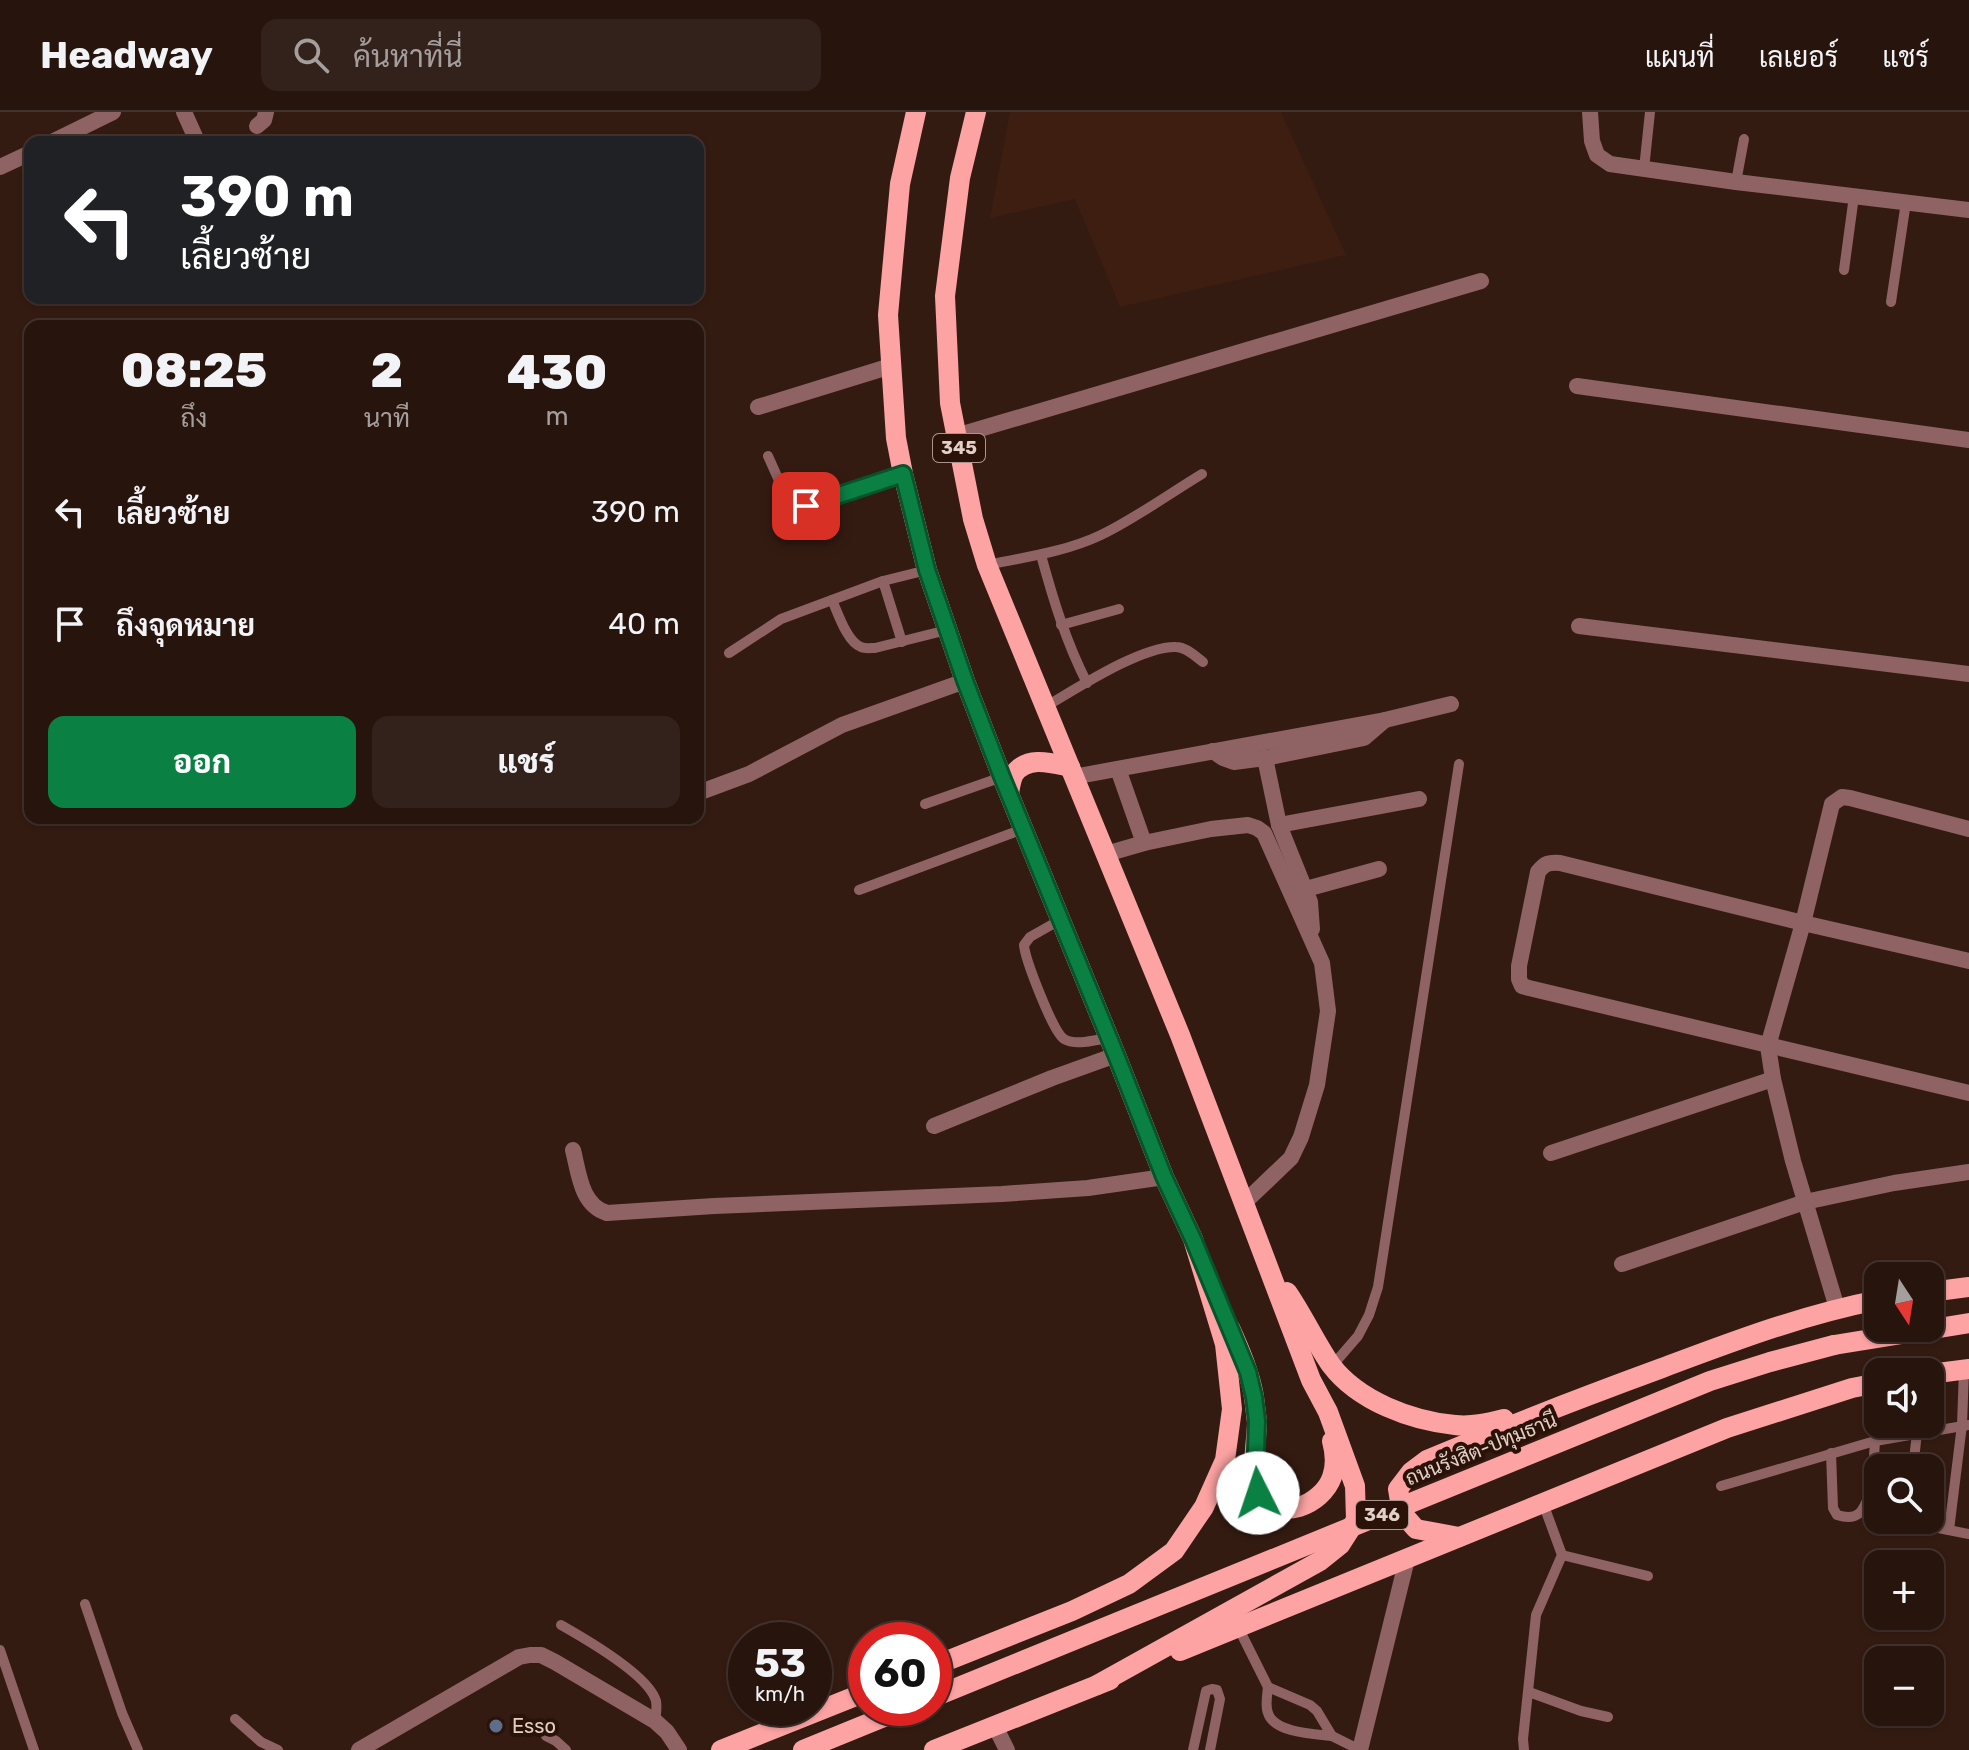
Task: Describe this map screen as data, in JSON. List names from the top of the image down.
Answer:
{
  "streets": {
    "main road": ["345", "ถนนรังสิต-ปทุมธานี", "346"]
  },
  "crossings": [
    ["345", "346"]
  ],
  "places": ["Esso"],
  "north": "bottom",
  "page": {
    "header": "Headway",
    "search": "ค้นหาที่นี่",
    "nav": ["แผนที่", "เลเยอร์", "แชร์"],
    "turn": ["390 m", "เลี้ยวซ้าย"],
    "eta": [
      "08:25",
      "ถึง",
      "2",
      "นาที",
      "430",
      "m"
    ],
    "list": [
      {
        "name": "เลี้ยวซ้าย",
        "value": "390 m"
      },
      {
        "name": "ถึงจุดหมาย",
        "value": "40 m"
      }
    ],
    "buttons": ["ออก", "แชร์"],
    "map_buttons": ["+", "−"],
    "speed": "53 km/h",
    "limit": "60"
  }
}
